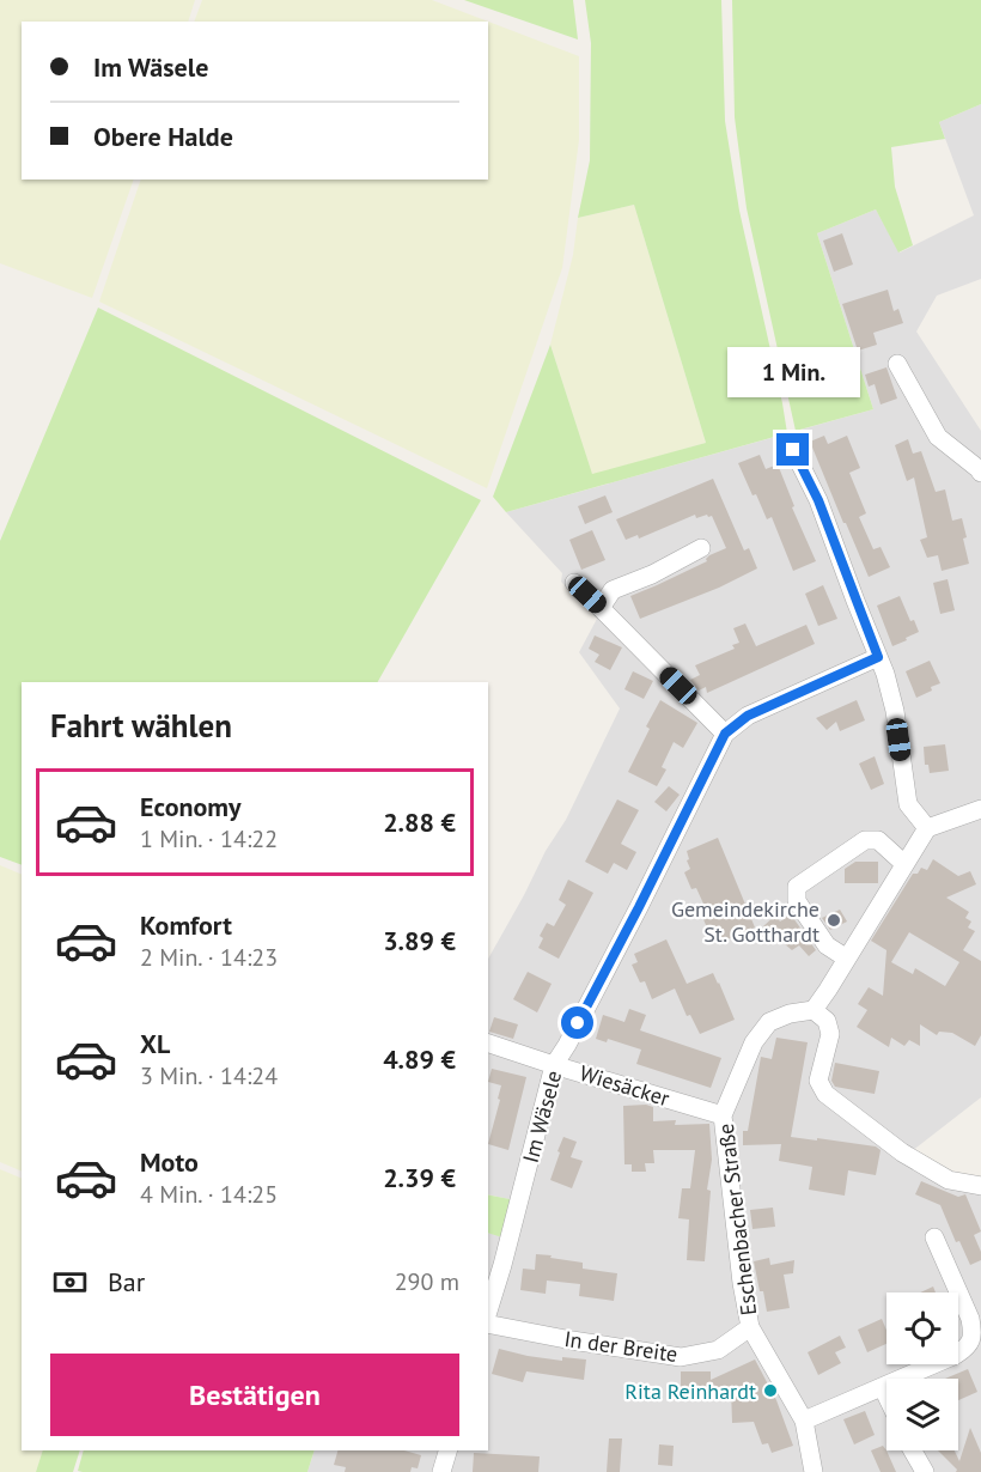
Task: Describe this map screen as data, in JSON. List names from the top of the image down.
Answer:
{
  "streets": {
    "street": [
      "Wiesäcker",
      "Im Wäsele",
      "Eschenbacher Straße",
      "In der Breite"
    ]
  },
  "crossings": [
    ["Wiesäcker", "Im Wäsele"],
    ["Wiesäcker", "Eschenbacher Straße"],
    ["Eschenbacher Straße", "In der Breite"]
  ],
  "places": ["Gemeindekirche St. Gotthardt", "Rita Reinhardt"],
  "page": {
    "banner": ["Im Wäsele", "Obere Halde"],
    "bubble": "1 Min.",
    "heading": "Fahrt wählen",
    "list": [
      {
        "name": "Economy",
        "note": "1 Min. · 14:22",
        "value": "2.88 €"
      },
      {
        "name": "Komfort",
        "note": "2 Min. · 14:23",
        "value": "3.89 €"
      },
      {
        "name": "XL",
        "note": "3 Min. · 14:24",
        "value": "4.89 €"
      },
      {
        "name": "Moto",
        "note": "4 Min. · 14:25",
        "value": "2.39 €"
      }
    ],
    "pay": ["Bar", "290 m"],
    "buttons": "Bestätigen"
  }
}
